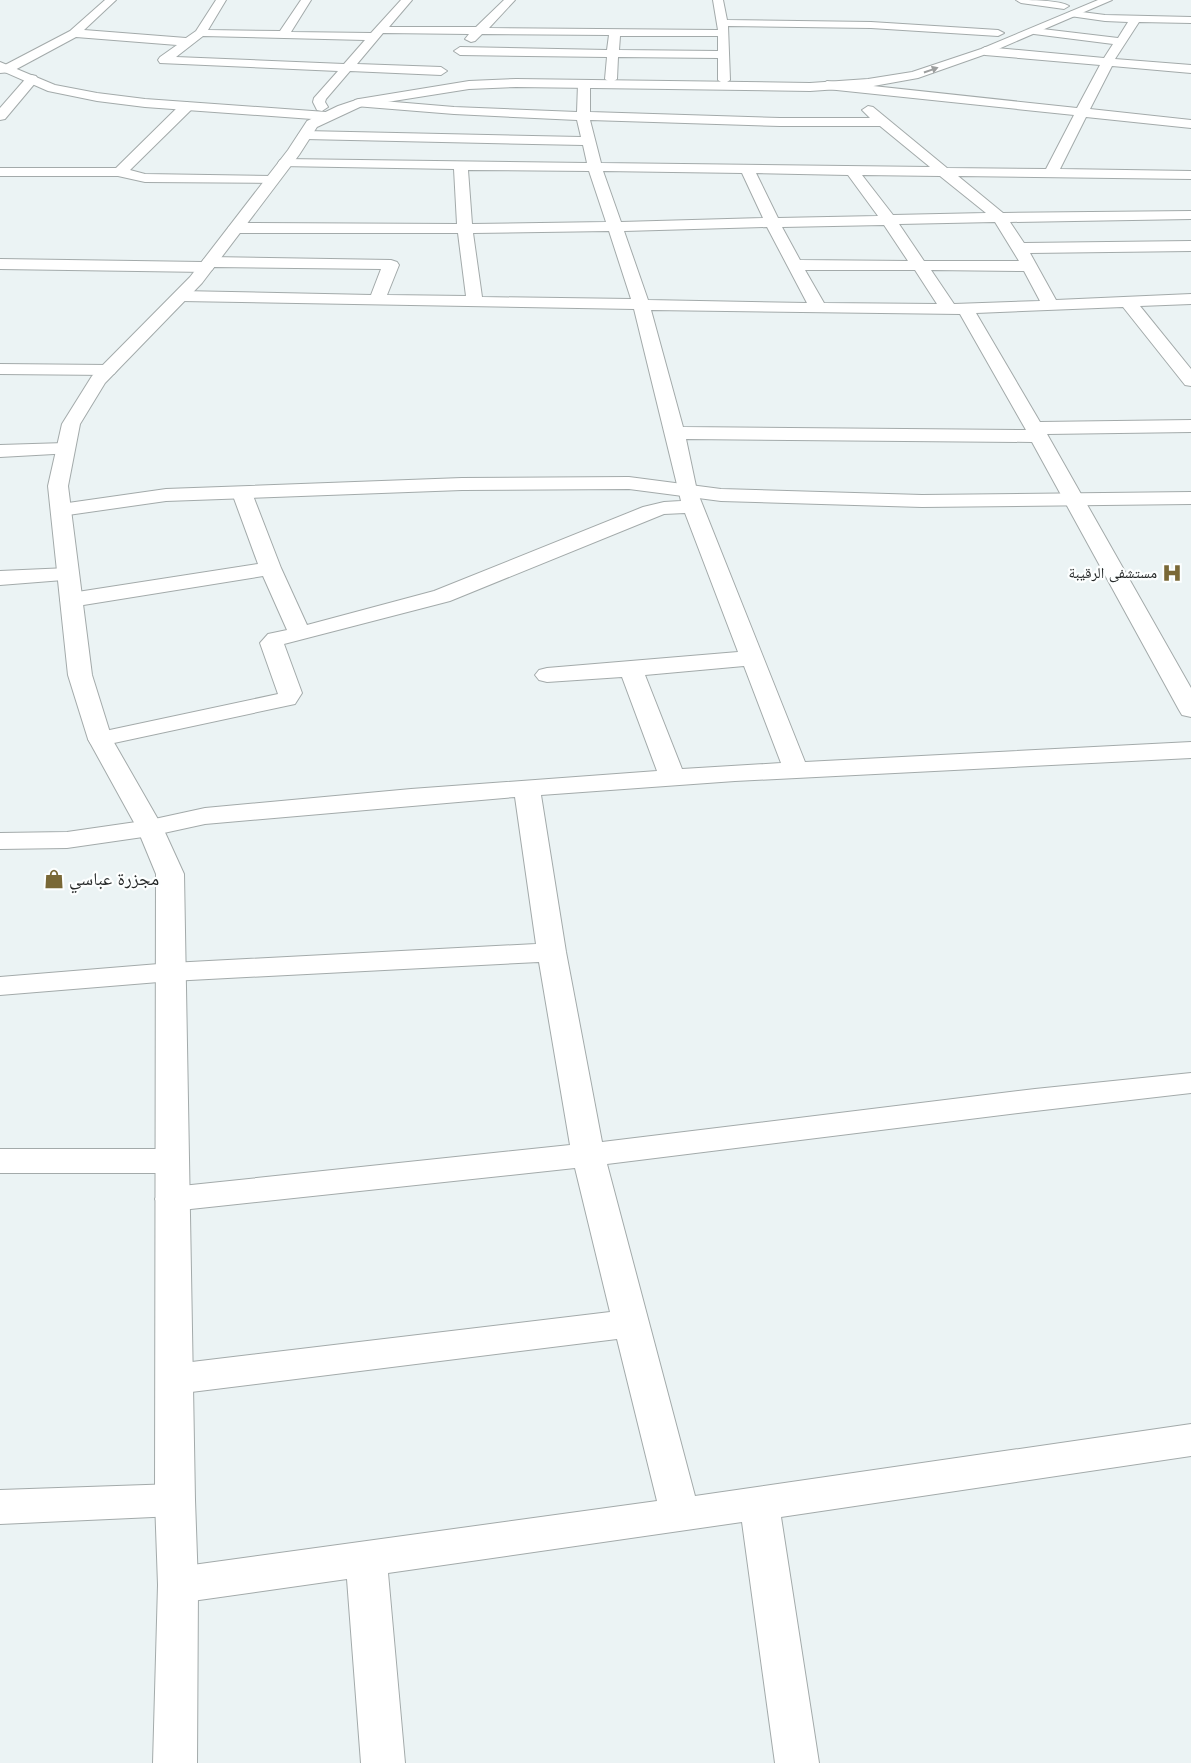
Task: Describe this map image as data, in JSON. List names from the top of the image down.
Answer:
{
  "places": {
    "hospital": ["مستشفى الرقيبة"],
    "shop": ["مجزرة عباسي"]
  }
}
